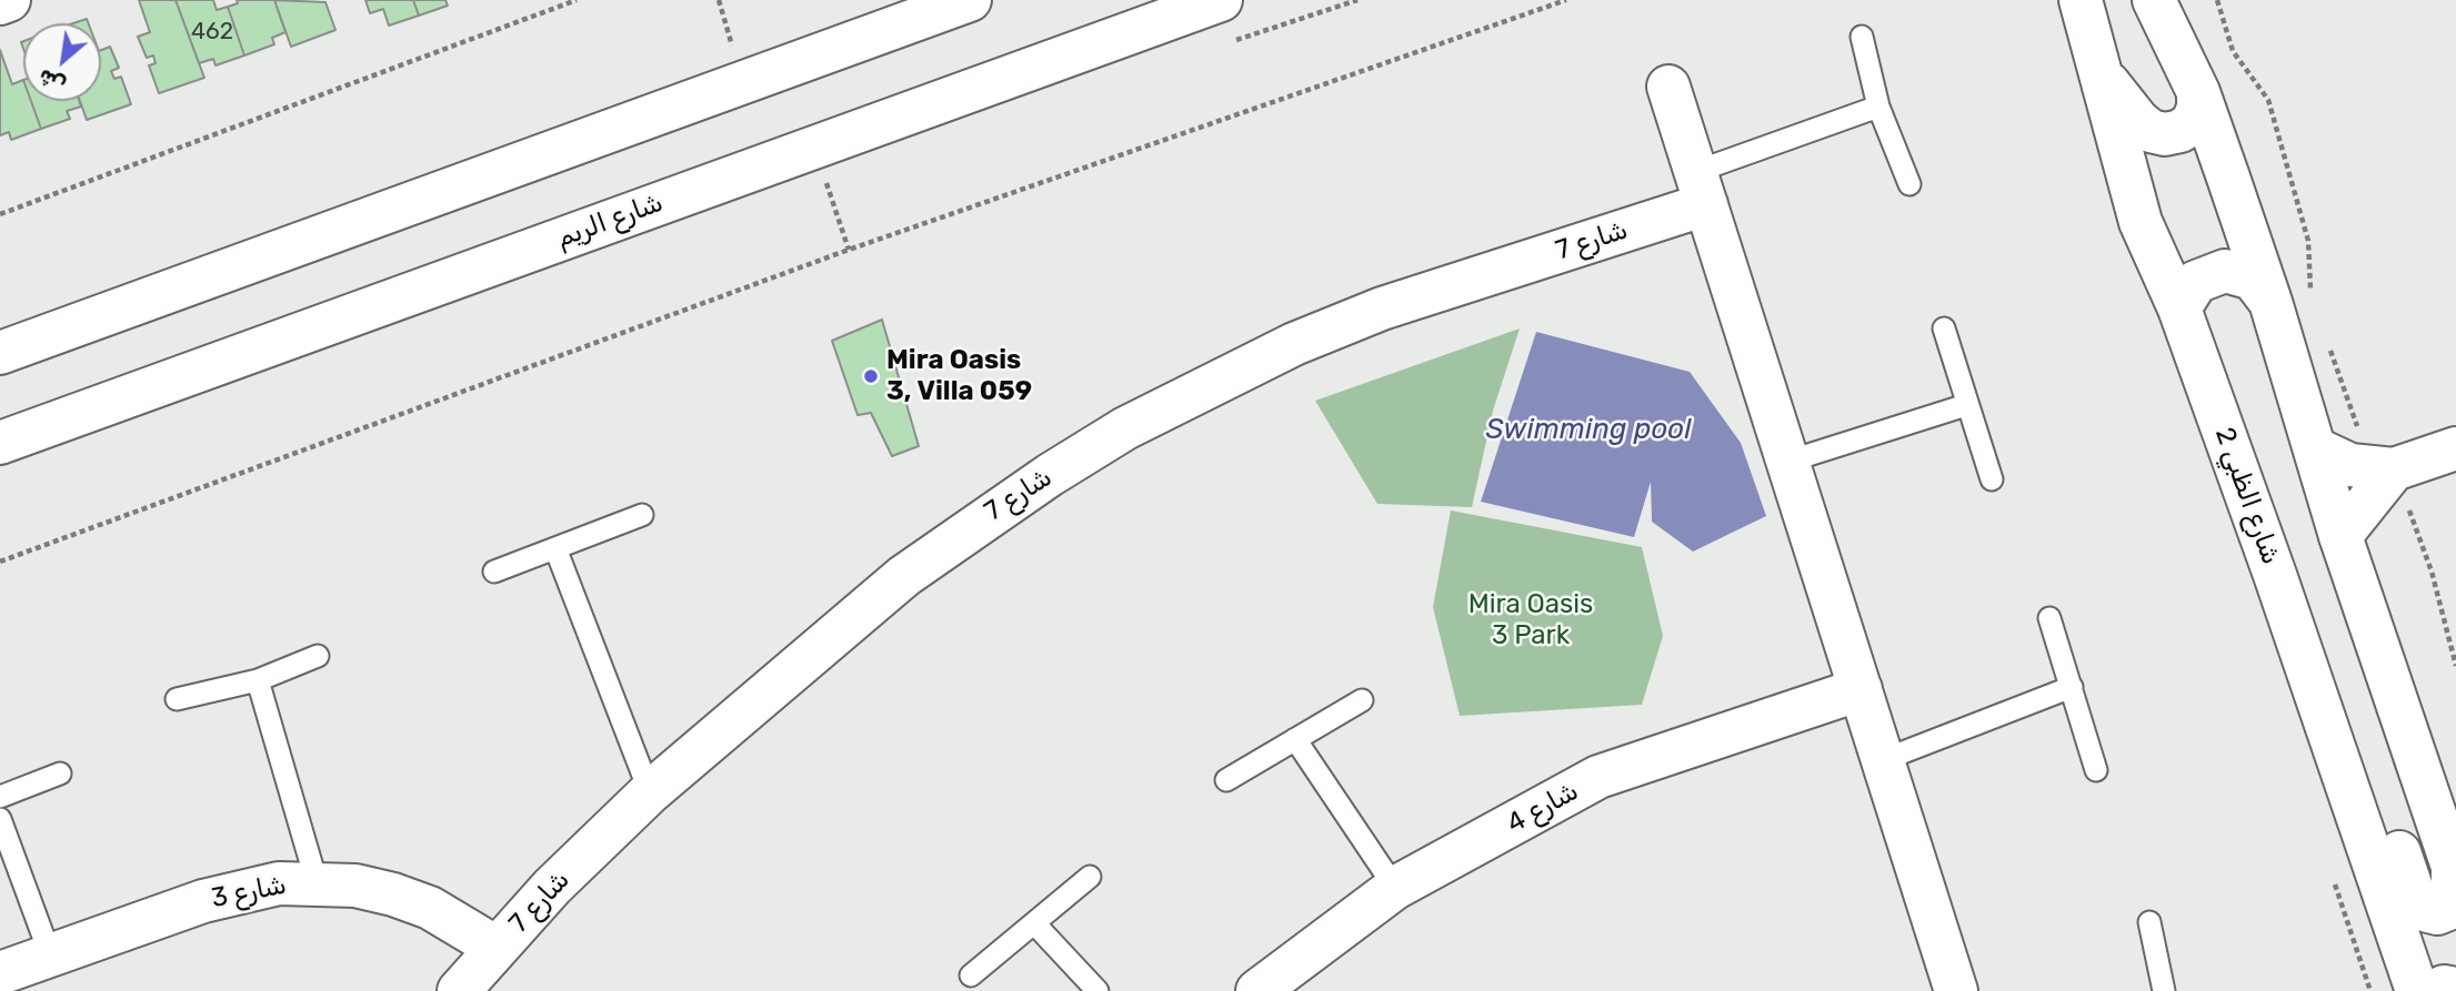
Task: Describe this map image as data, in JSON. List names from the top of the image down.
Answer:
{
  "streets": {
    "street": [
      "شارع الريم",
      "شارع 7",
      "شارع الظبي 2",
      "شارع 4",
      "شارع 3"
    ]
  },
  "crossings": [
    ["شارع 7", "شارع 3"]
  ],
  "water": ["Swimming pool"],
  "parks": ["Mira Oasis 3 Park"],
  "places": ["Mira Oasis 3, Villa 059"],
  "house_numbers": ["462"],
  "north": "bottom left"
}
